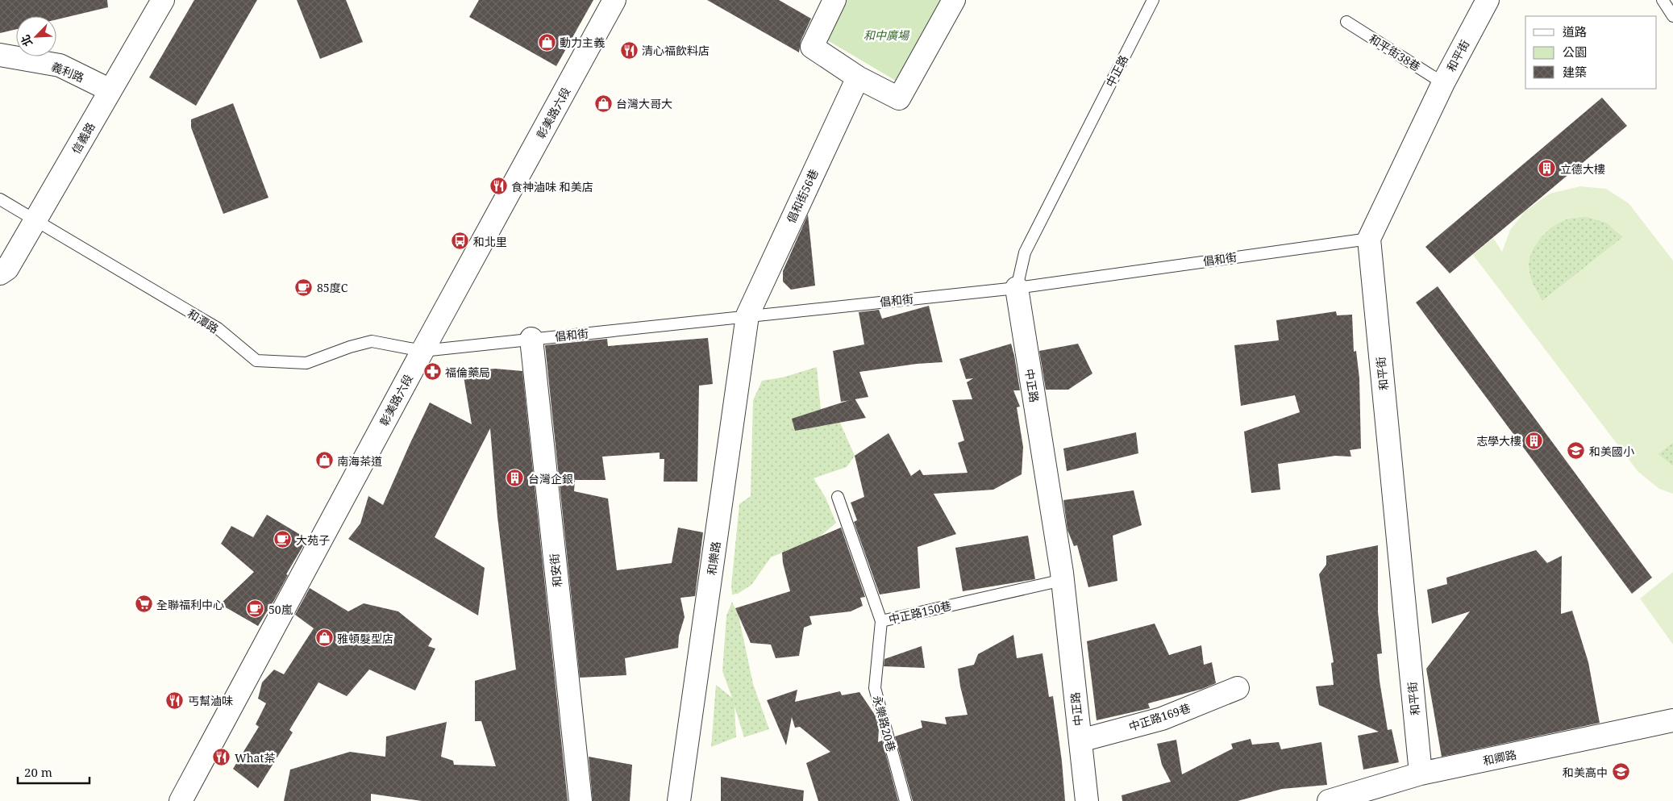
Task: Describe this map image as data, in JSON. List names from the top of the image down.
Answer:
{
  "streets": {
    "street": [
      "和平街",
      "中正路",
      "義利路",
      "彰美路六段",
      "信義路",
      "倡和街56巷",
      "和樂路",
      "和安街",
      "中正路169巷",
      "和卿路"
    ],
    "lane": [
      "和平街38巷",
      "倡和街",
      "和潭路",
      "中正路150巷",
      "永樂路20巷"
    ]
  },
  "crossings": [
    ["和平街38巷", "和平街"],
    ["和平街", "倡和街"],
    ["和平街", "和卿路"],
    ["中正路", "倡和街"],
    ["中正路", "中正路150巷"],
    ["中正路", "中正路169巷"],
    ["義利路", "信義路"],
    ["彰美路六段", "倡和街"],
    ["彰美路六段", "和潭路"],
    ["信義路", "和潭路"],
    ["倡和街56巷", "倡和街"],
    ["倡和街56巷", "和樂路"],
    ["倡和街", "和潭路"],
    ["倡和街", "和樂路"],
    ["倡和街", "和安街"],
    ["中正路150巷", "永樂路20巷"]
  ],
  "parks": ["和中廣場"],
  "places": {
    "shop": [
      "動力主義",
      "台灣大哥大",
      "南海茶道",
      "雅頓髮型店"
    ],
    "restaurant": [
      "清心福飲料店",
      "食神滷味 和美店",
      "丐幫滷味",
      "What茶"
    ],
    "building": ["立德大樓", "志學大樓", "台灣企銀"],
    "bus stop": ["和北里"],
    "cafe": ["85度C", "大苑子", "50嵐"],
    "pharmacy": ["福倫藥局"],
    "school or university": ["和美國小", "和美高中"],
    "supermarket": ["全聯福利中心"]
  },
  "legend": ["道路", "公園", "建築"],
  "scale_bar": "20 m",
  "north": "bottom left"
}
